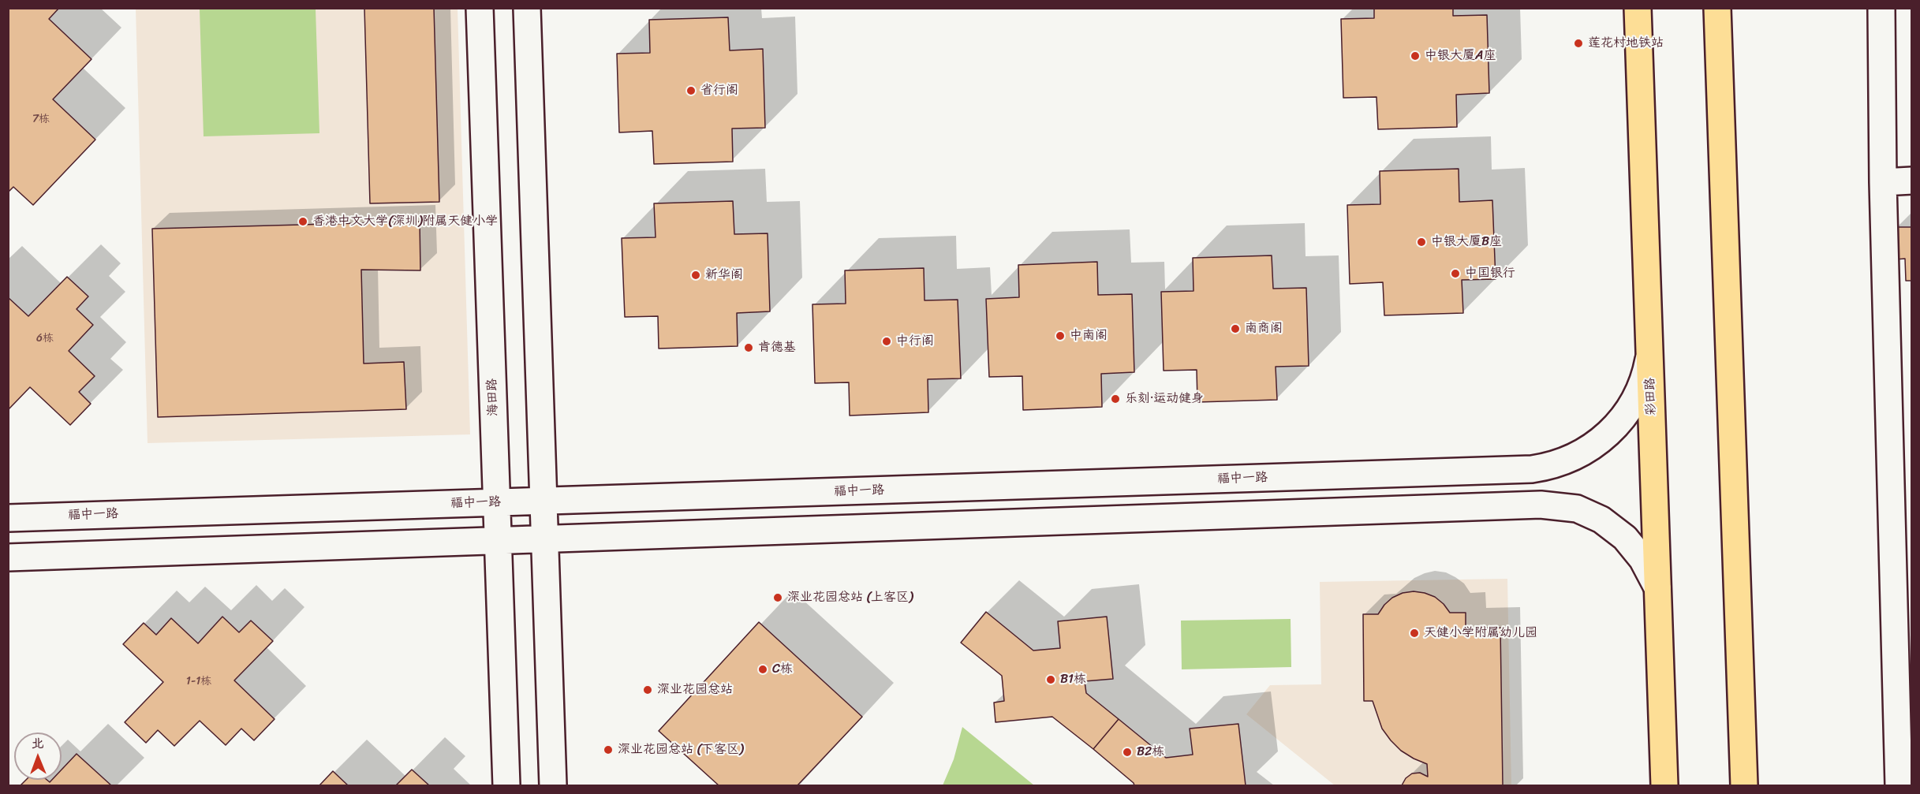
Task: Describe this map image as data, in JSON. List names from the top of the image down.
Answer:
{
  "streets": {
    "main road": ["彩田路"],
    "street": ["海田路", "福中一路"]
  },
  "crossings": [
    ["彩田路", "福中一路"],
    ["海田路", "福中一路"]
  ],
  "places": [
    "莲花村地铁站",
    "中银大厦A座",
    "省行阁",
    "香港中文大学(深圳)附属天健小学",
    "中银大厦B座",
    "中国银行",
    "新华阁",
    "南商阁",
    "中南阁",
    "中行阁",
    "肯德基",
    "乐刻·运动健身",
    "深业花园总站 (上客区)",
    "天健小学附属幼儿园",
    "C栋",
    "B1栋",
    "深业花园总站",
    "深业花园总站 (下客区)",
    "B2栋"
  ],
  "house_numbers": ["7栋", "6栋", "1-1栋"],
  "north": "top"
}
